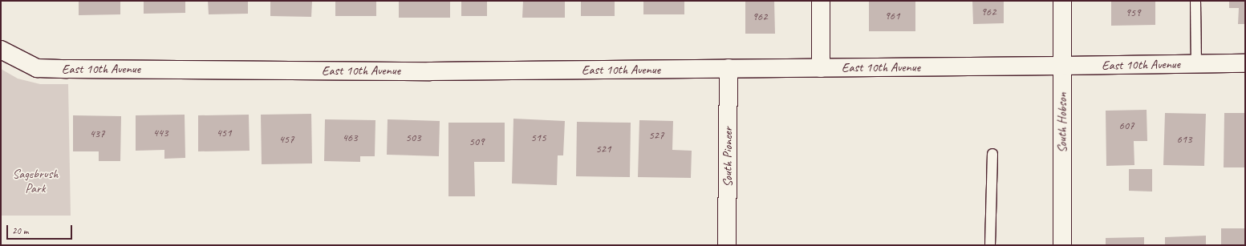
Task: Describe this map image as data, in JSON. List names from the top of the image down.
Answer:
{
  "streets": {
    "street": ["East 10th Avenue", "South Hobson", "South Pioneer"]
  },
  "crossings": [
    ["East 10th Avenue", "South Hobson"],
    ["East 10th Avenue", "South Pioneer"]
  ],
  "parks": ["Sagebrush Park"],
  "house_numbers": [
    "962",
    "959",
    "961",
    "962",
    "607",
    "443",
    "451",
    "437",
    "527",
    "463",
    "503",
    "515",
    "457",
    "613",
    "509",
    "521"
  ],
  "scale_bar": "20 m"
}
